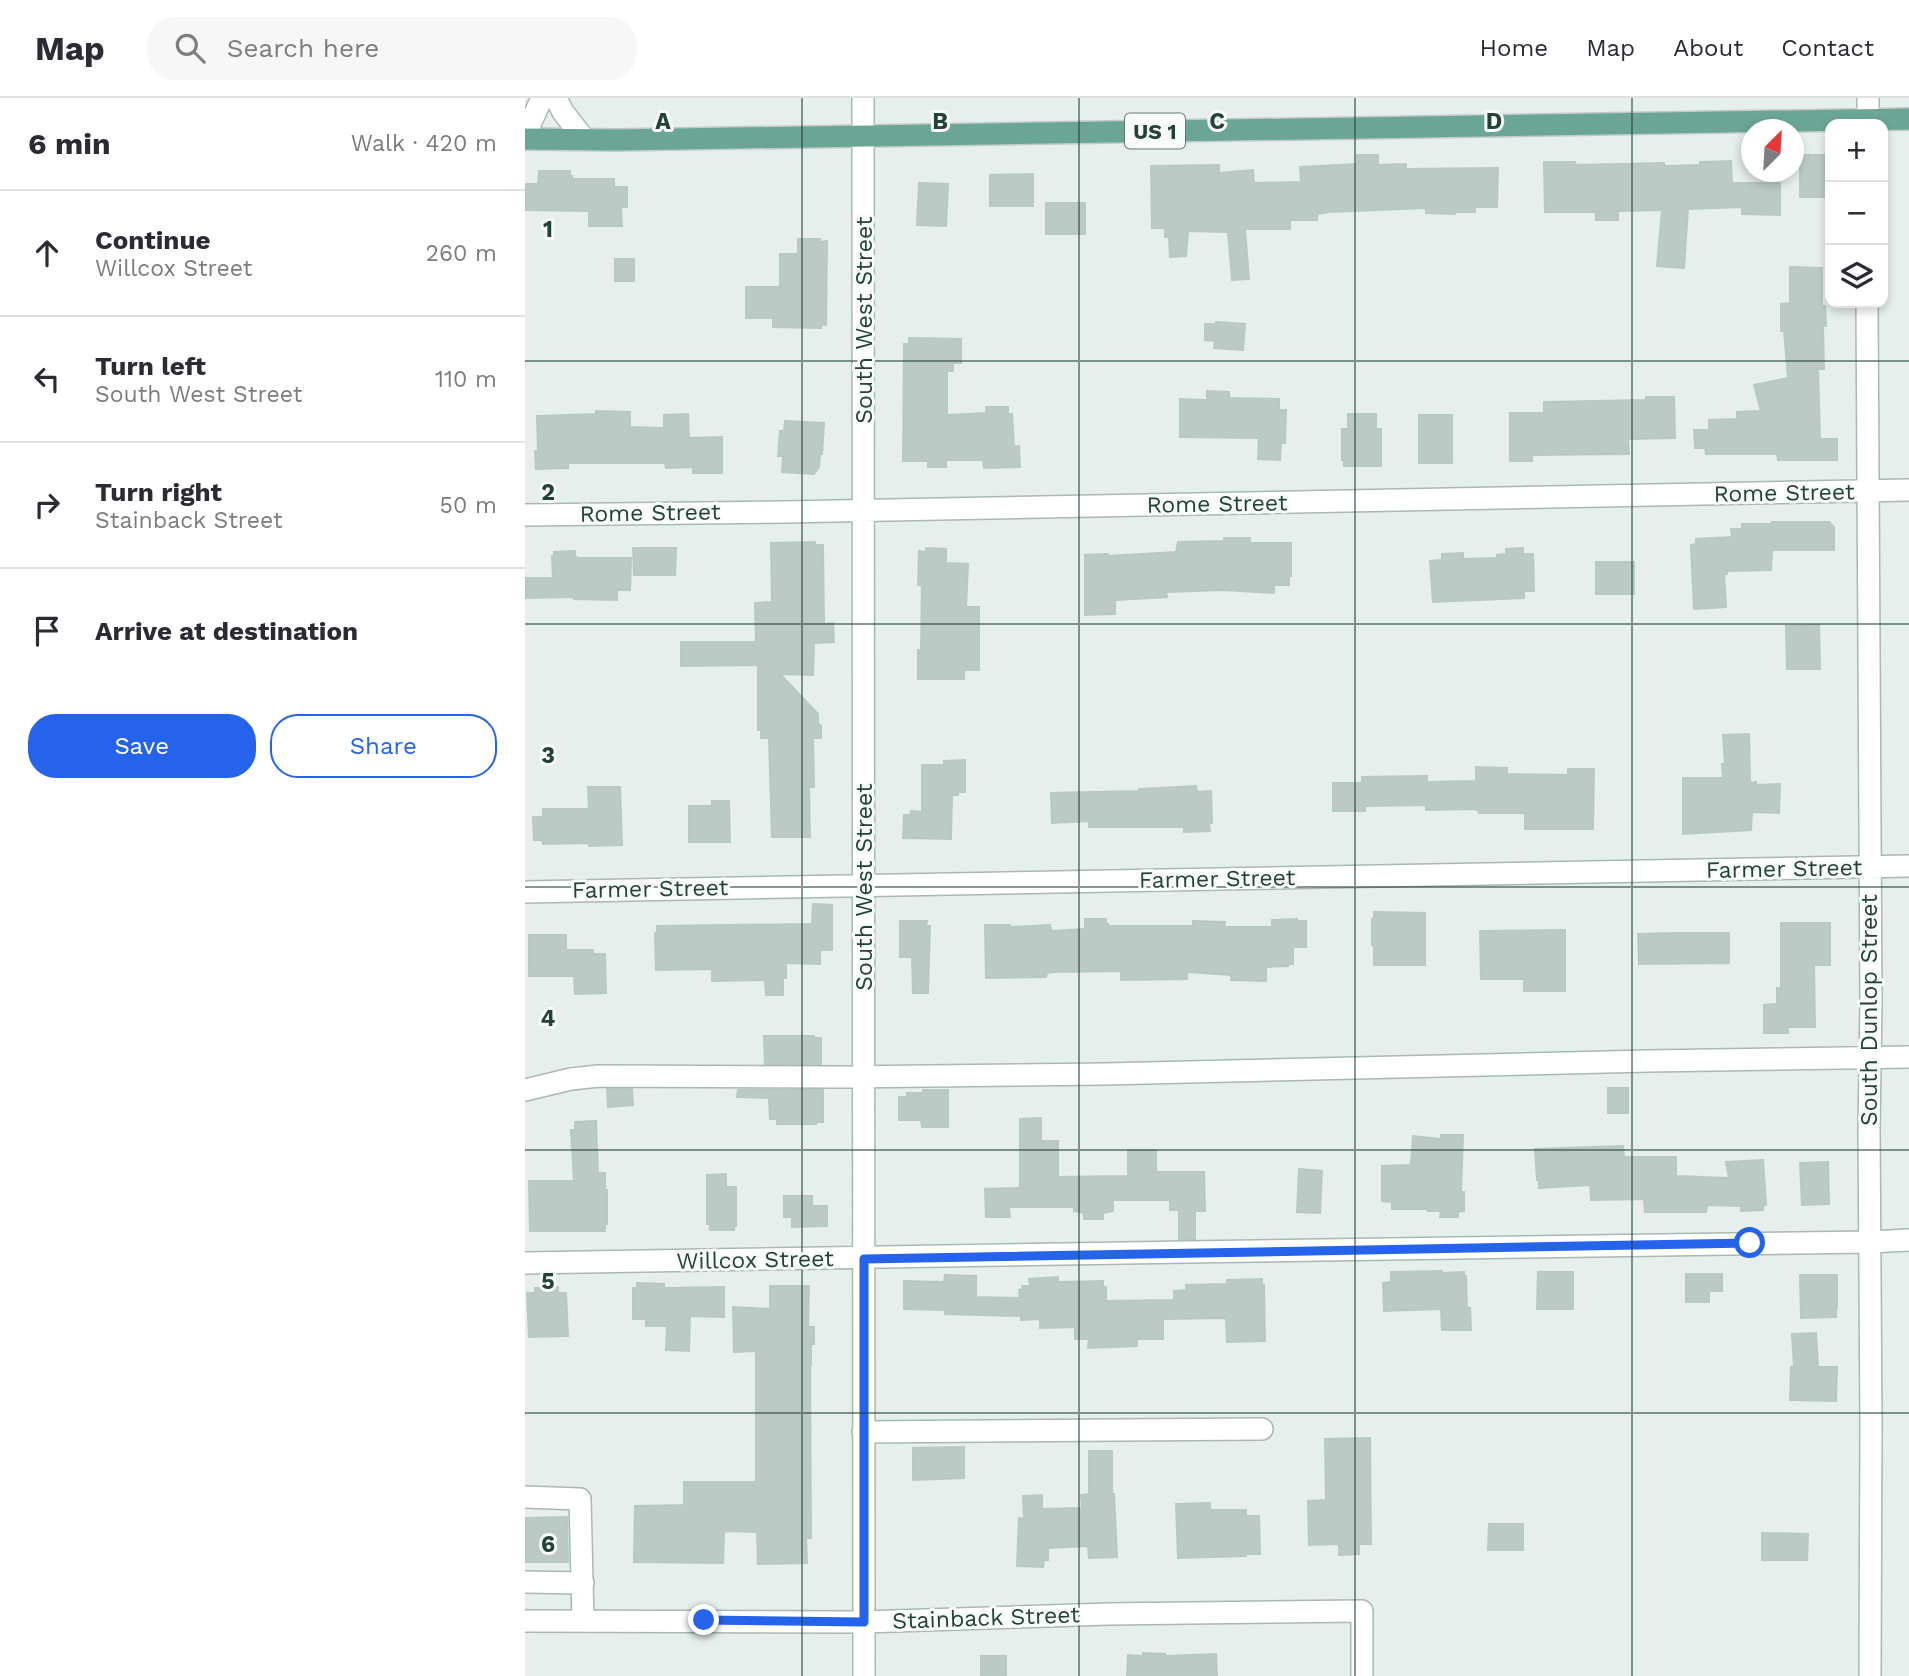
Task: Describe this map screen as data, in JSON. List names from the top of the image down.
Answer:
{
  "streets": {
    "main road": ["US 1"],
    "street": [
      "South West Street",
      "Rome Street",
      "Farmer Street",
      "South Dunlop Street",
      "Willcox Street",
      "Stainback Street"
    ]
  },
  "crossings": [
    ["US 1", "South West Street"],
    ["South West Street", "Rome Street"],
    ["South West Street", "Farmer Street"],
    ["South West Street", "Willcox Street"],
    ["South West Street", "Stainback Street"],
    ["Rome Street", "South Dunlop Street"],
    ["Farmer Street", "South Dunlop Street"],
    ["South Dunlop Street", "Willcox Street"]
  ],
  "north": "top right",
  "page": {
    "header": "Map",
    "search": "Search here",
    "nav": [
      "Home",
      "Map",
      "About",
      "Contact"
    ],
    "heading": ["6 min", "Walk · 420 m"],
    "map_buttons": ["+", "−"],
    "list": [
      ["Continue", "Willcox Street", "260 m"],
      ["Turn left", "South West Street", "110 m"],
      ["Turn right", "Stainback Street", "50 m"],
      "Arrive at destination"
    ],
    "buttons": ["Save", "Share"]
  },
  "grid": {
    "columns": [
      "A",
      "B",
      "C",
      "D"
    ],
    "rows": [
      "1",
      "2",
      "3",
      "4",
      "5",
      "6"
    ]
  }
}
